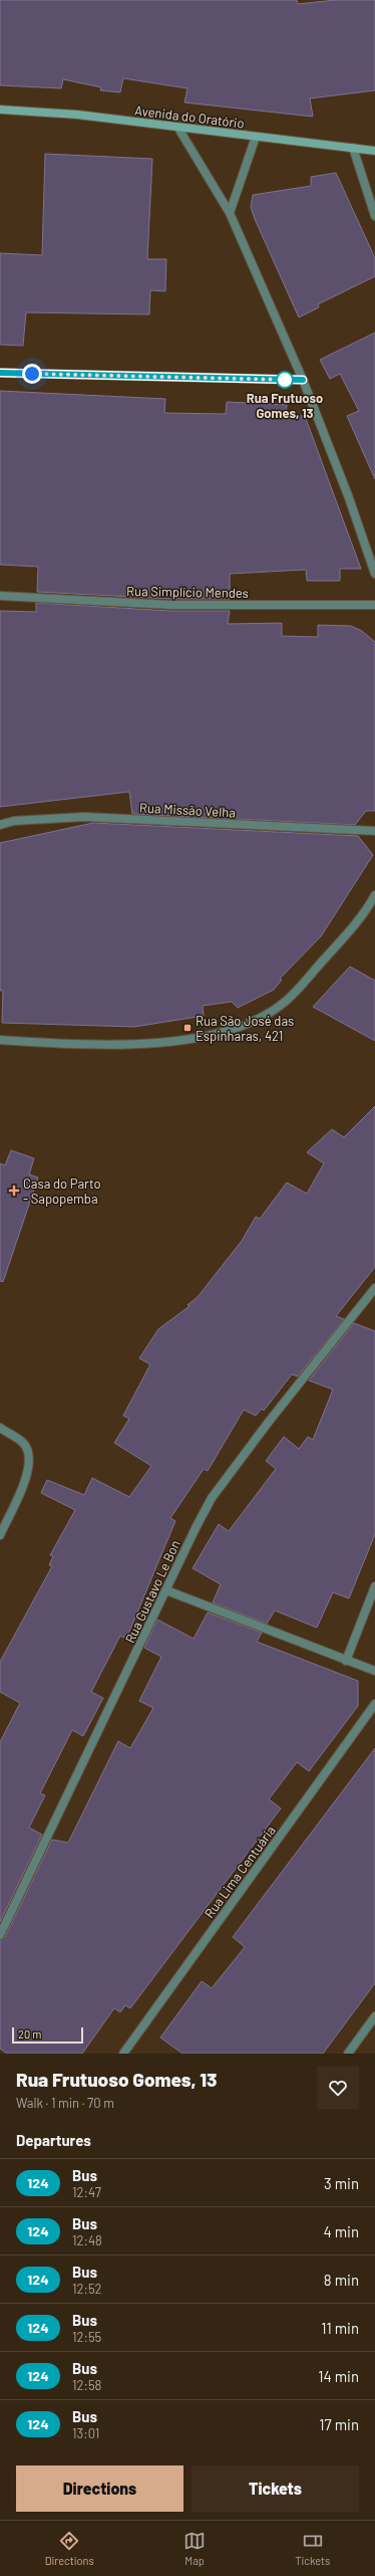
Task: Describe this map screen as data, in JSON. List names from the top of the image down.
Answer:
{
  "streets": {
    "main road": ["Avenida do Oratório"],
    "street": [
      "Rua Simplício Mendes",
      "Rua Missão Velha",
      "Rua Gustavo Le Bon",
      "Rua Lima Centuária"
    ]
  },
  "places": {
    "other": ["Rua Frutuoso Gomes, 13"],
    "transit": ["Rua São José das Espinharas, 421"],
    "health": ["Casa do Parto - Sapopemba"]
  },
  "lines": ["bus line 124"],
  "scale_bar": "20 m",
  "page": {
    "scale": "20 m",
    "heading": [
      ["Rua Frutuoso Gomes, 13", "Walk · 1 min · 70 m"],
      "Departures"
    ],
    "list": [
      {
        "mark": "124",
        "name": "Bus",
        "note": "12:47",
        "value": "3 min"
      },
      {
        "mark": "124",
        "name": "Bus",
        "note": "12:48",
        "value": "4 min"
      },
      {
        "mark": "124",
        "name": "Bus",
        "note": "12:52",
        "value": "8 min"
      },
      {
        "mark": "124",
        "name": "Bus",
        "note": "12:55",
        "value": "11 min"
      },
      {
        "mark": "124",
        "name": "Bus",
        "note": "12:58",
        "value": "14 min"
      },
      {
        "mark": "124",
        "name": "Bus",
        "note": "13:01",
        "value": "17 min"
      }
    ],
    "buttons": ["Directions", "Tickets"],
    "tabs": ["Directions", "Map", "Tickets"]
  }
}
